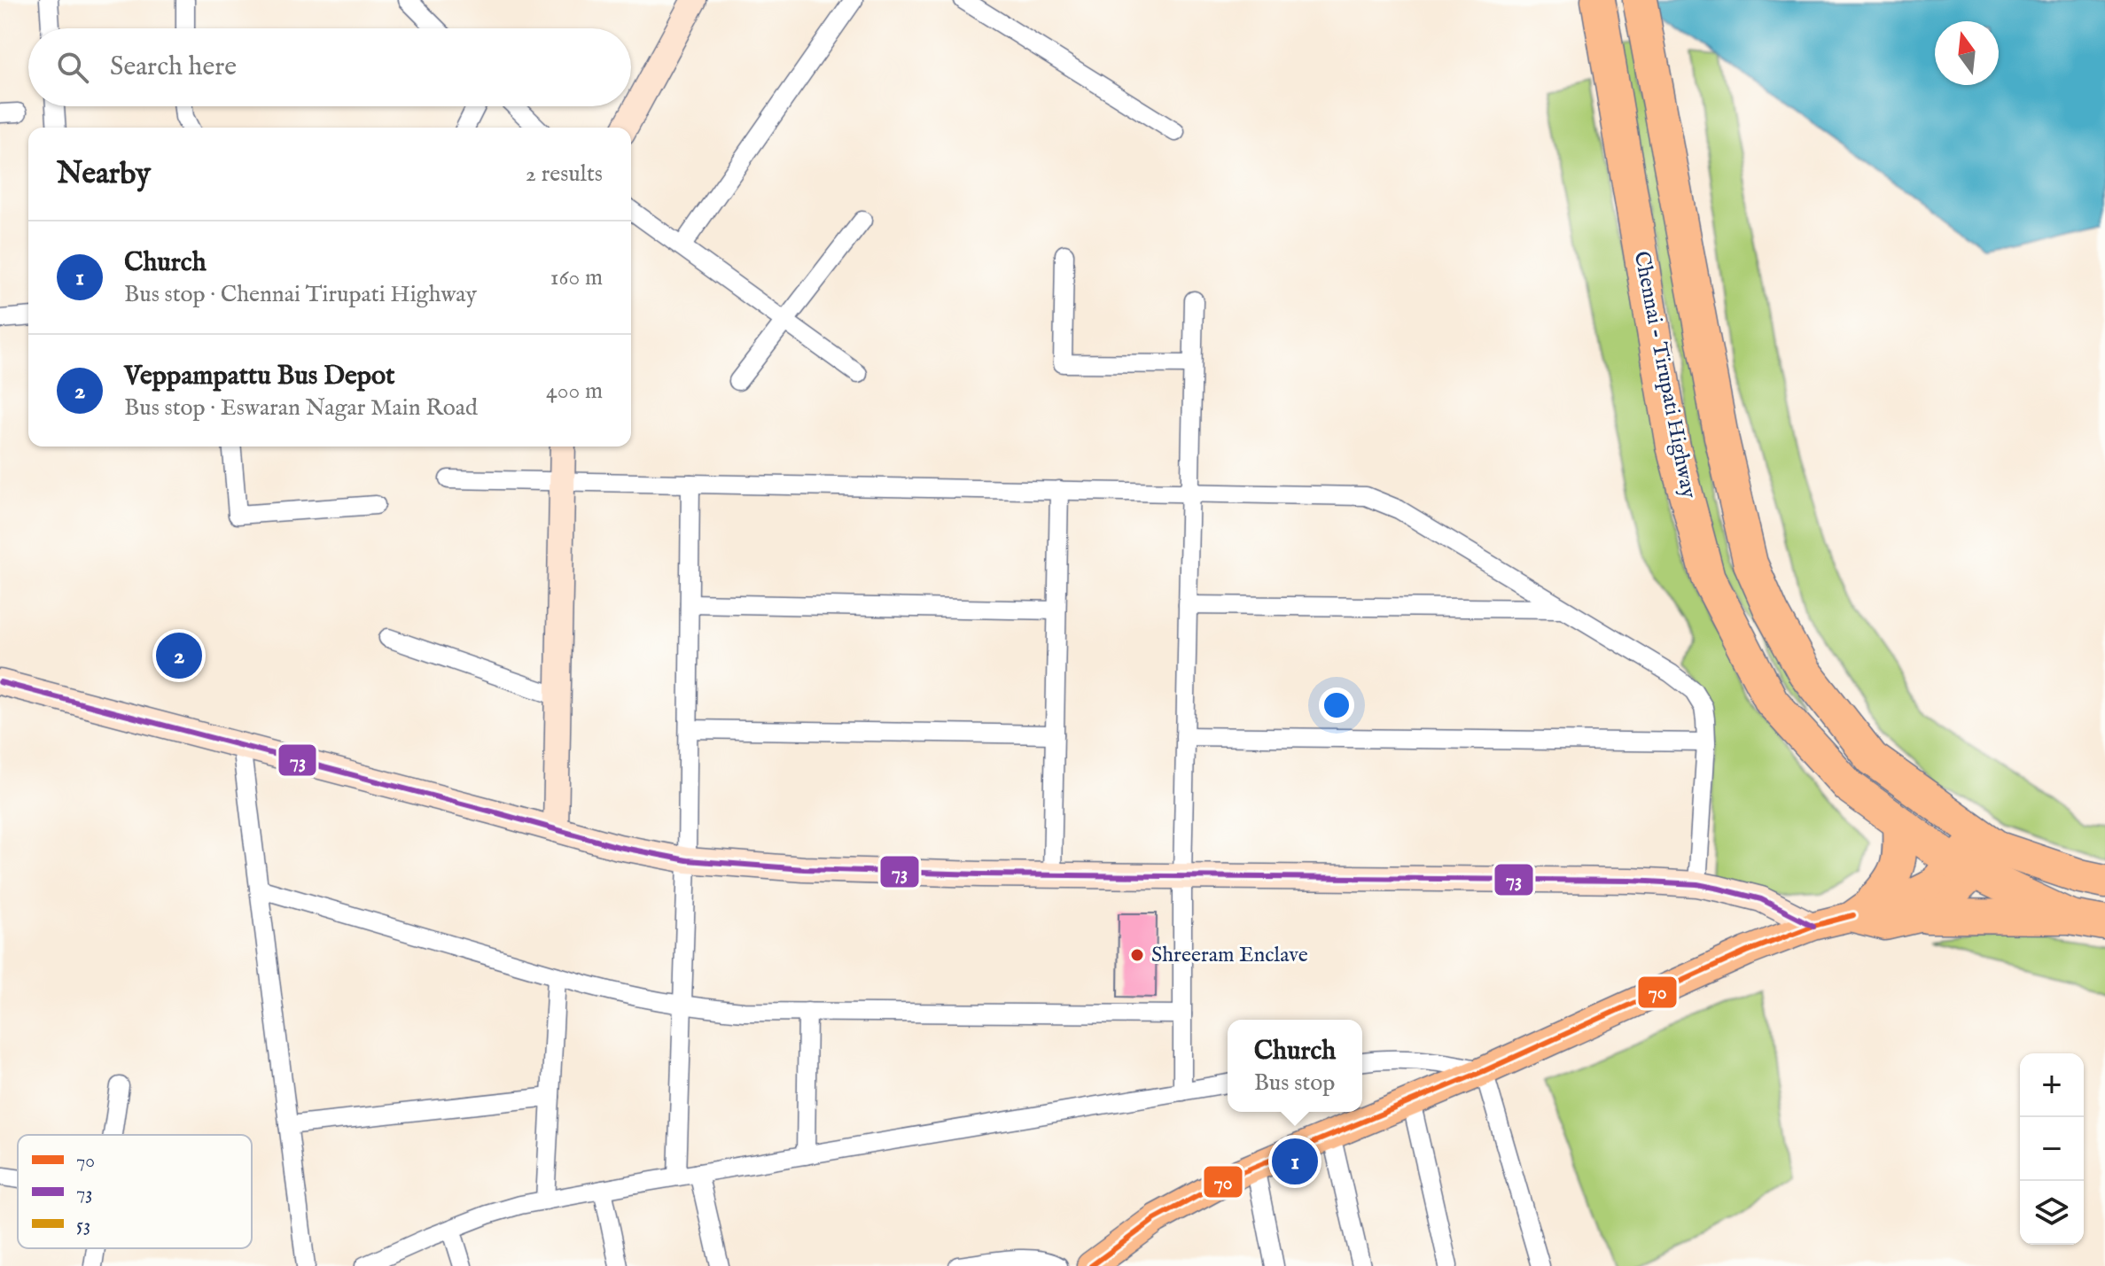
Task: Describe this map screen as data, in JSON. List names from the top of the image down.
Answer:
{
  "streets": {
    "highway": ["Chennai - Tirupati Highway"]
  },
  "places": ["Shreeram Enclave"],
  "lines": ["transit line 73", "transit line 70"],
  "legend": ["70", "73", "53"],
  "north": "top",
  "page": {
    "search": "Search here",
    "heading": ["Nearby", "2 results"],
    "list": [
      {
        "mark": "1",
        "name": "Church",
        "note": "Bus stop · Chennai Tirupati Highway",
        "value": "160 m"
      },
      {
        "mark": "2",
        "name": "Veppampattu Bus Depot",
        "note": "Bus stop · Eswaran Nagar Main Road",
        "value": "400 m"
      }
    ],
    "pins": ["2", "1"],
    "popup": ["Church", "Bus stop"],
    "map_buttons": ["+", "−"]
  }
}
